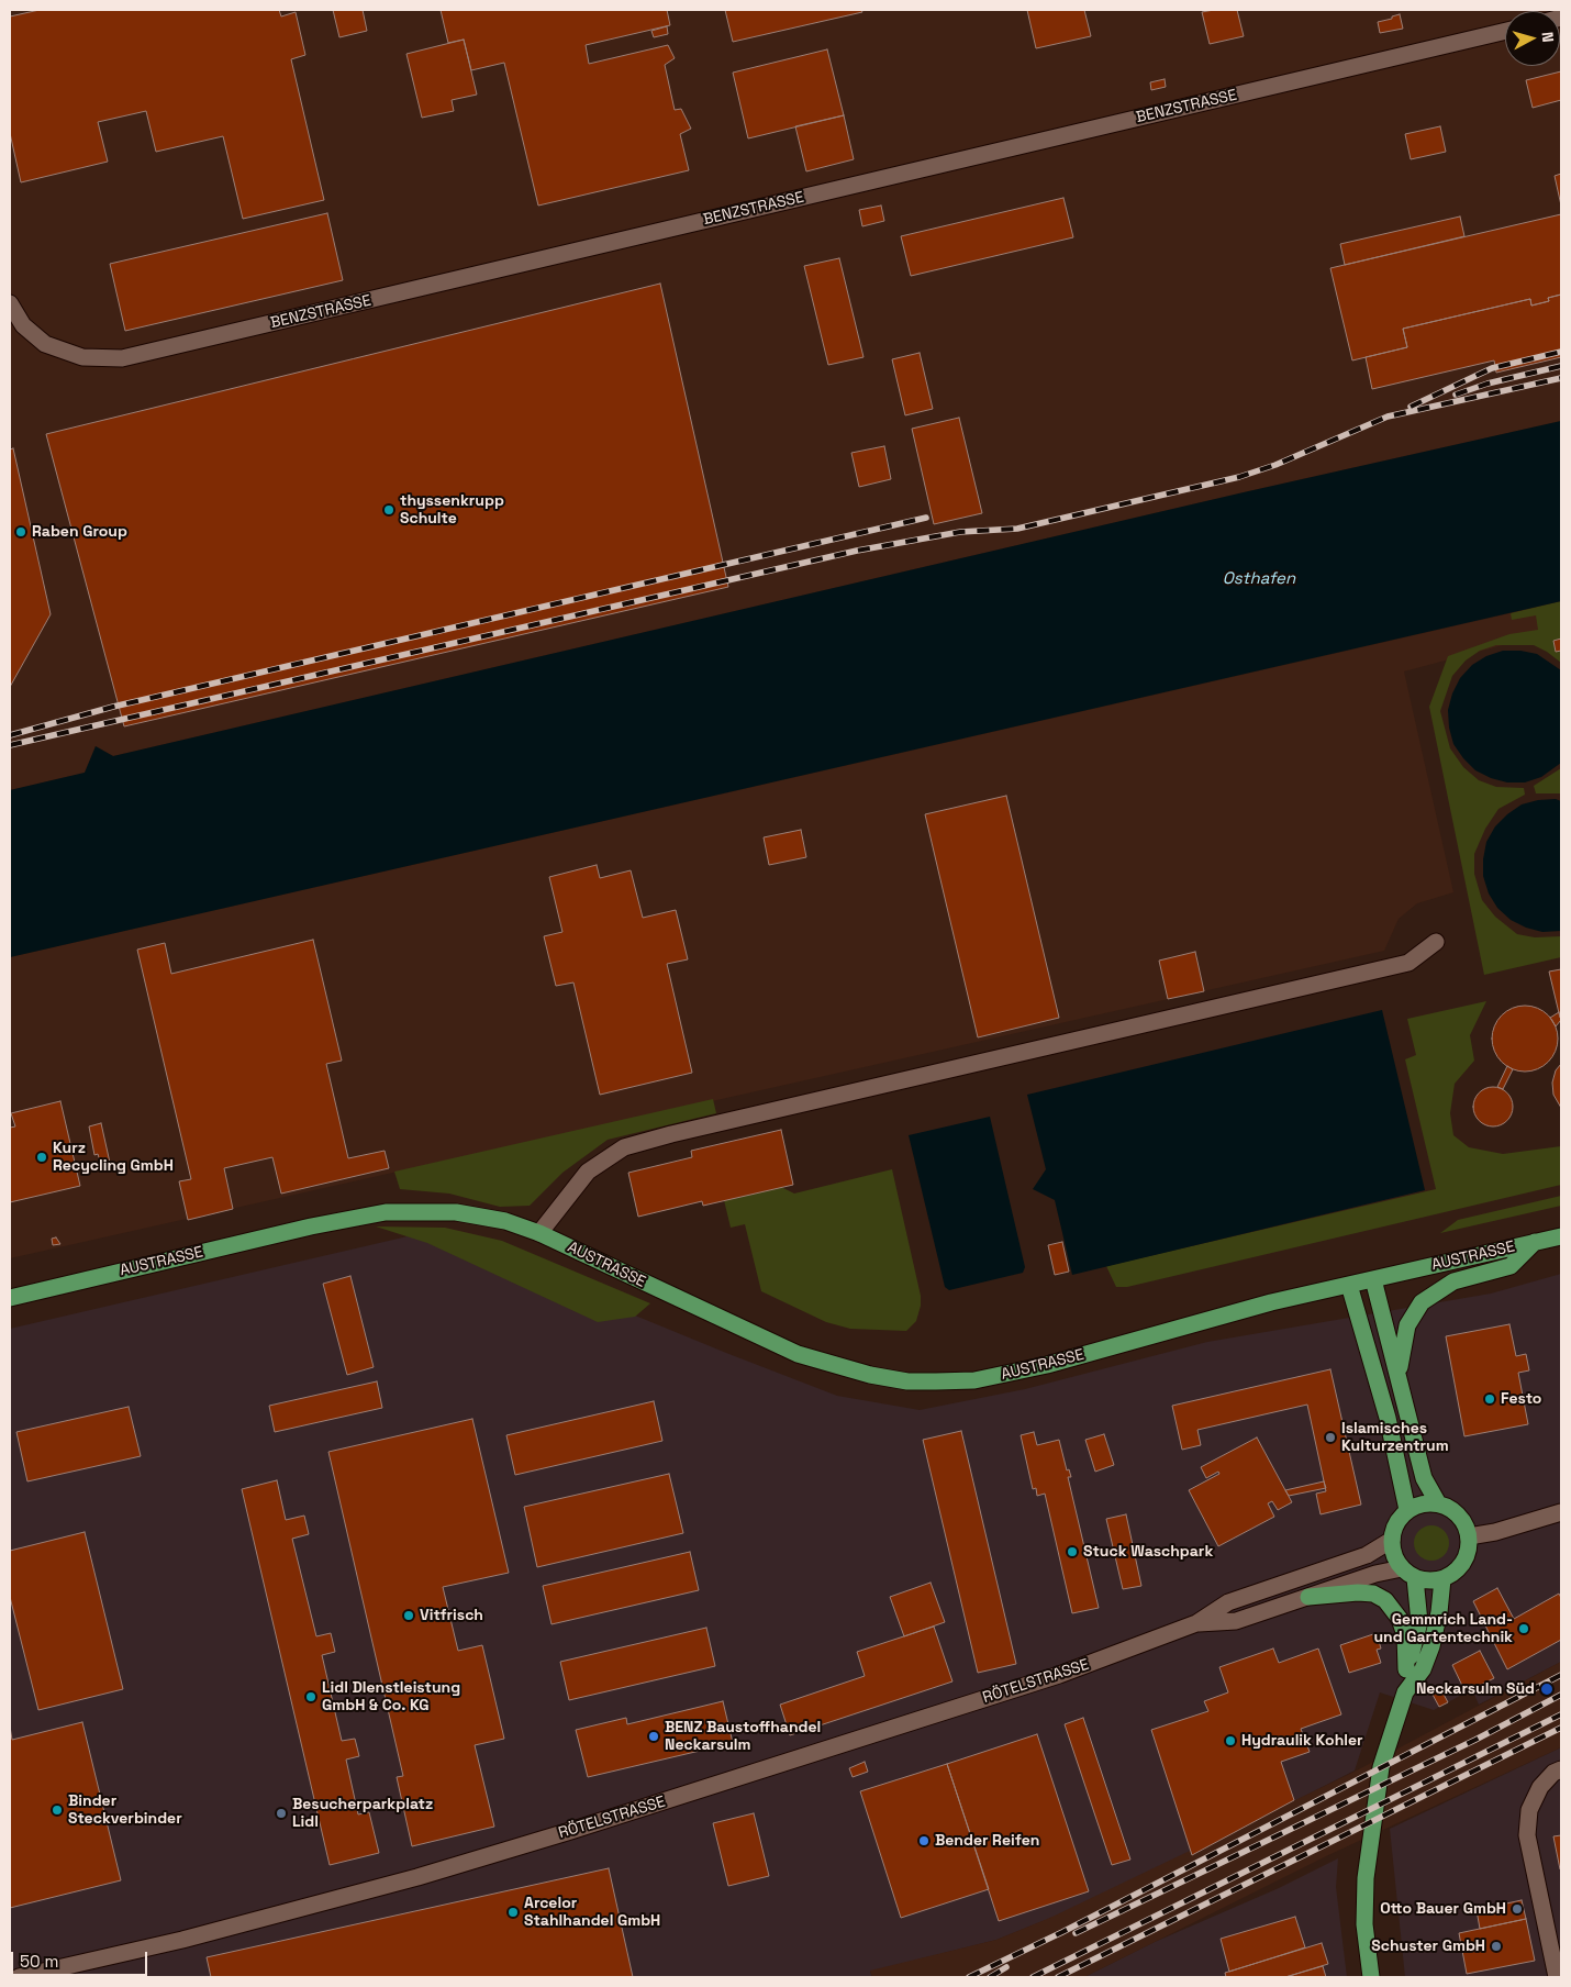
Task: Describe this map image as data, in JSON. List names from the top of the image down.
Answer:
{
  "streets": {
    "main road": ["AUSTRASSE"],
    "street": ["BENZSTRASSE", "RÖTELSTRASSE"]
  },
  "water": ["Osthafen"],
  "places": [
    "thyssenkrupp Schulte",
    "Raben Group",
    "Kurz Recycling GmbH",
    "Festo",
    "Islamisches Kulturzentrum",
    "Stuck Waschpark",
    "Vitfrisch",
    "Gemmrich Land- und Gartentechnik",
    "Neckarsulm Süd",
    "Lidl DIenstleistung GmbH & Co. KG",
    "BENZ Baustoffhandel Neckarsulm",
    "Hydraulik Kohler",
    "Binder Steckverbinder",
    "Besucherparkplatz Lidl",
    "Bender Reifen",
    "Otto Bauer GmbH",
    "Arcelor Stahlhandel GmbH",
    "Schuster GmbH"
  ],
  "scale_bar": "50 m",
  "north": "right"
}
